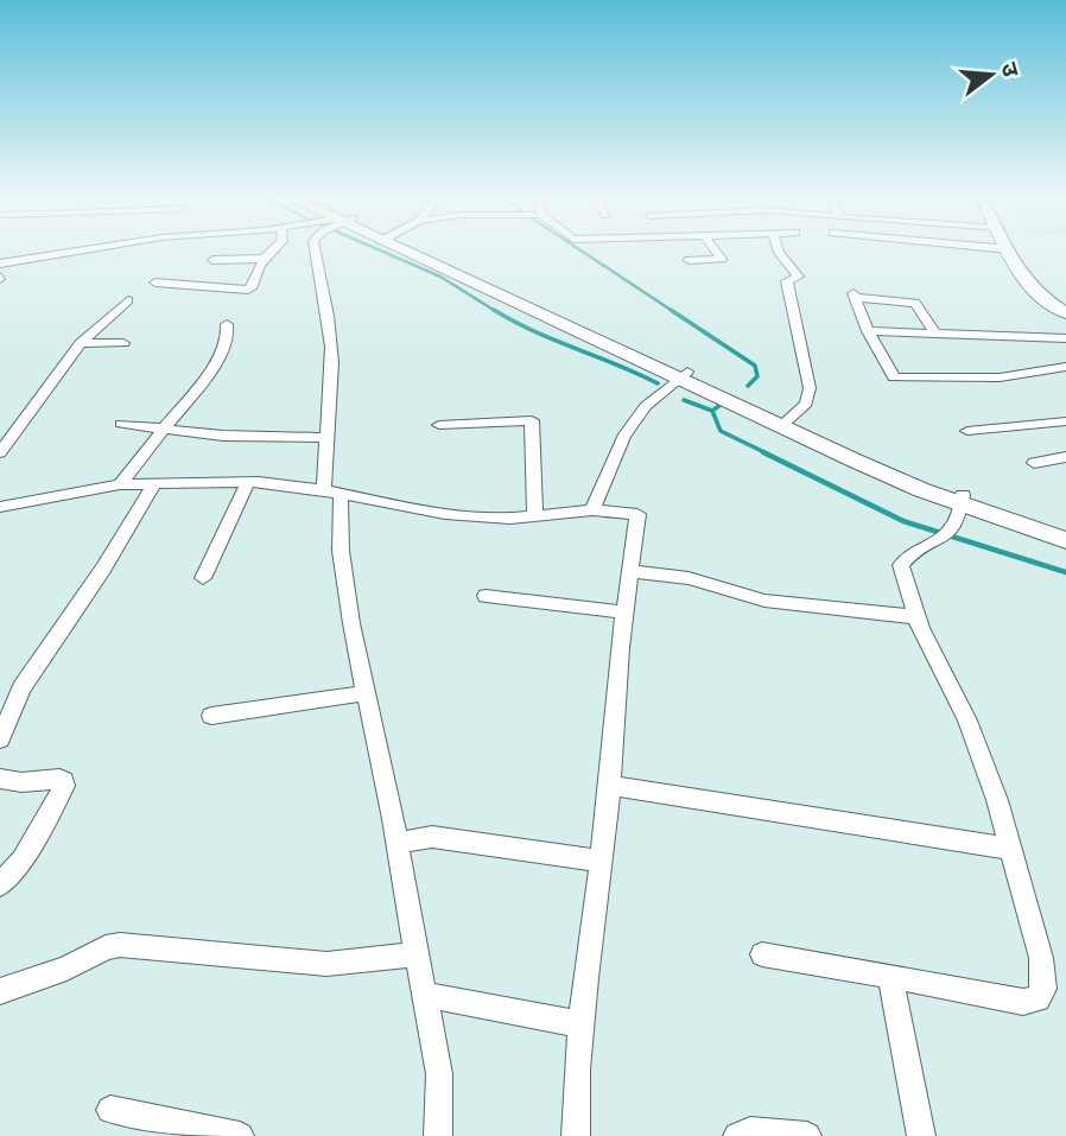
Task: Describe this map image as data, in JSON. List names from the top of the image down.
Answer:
{
  "north": "right"
}
